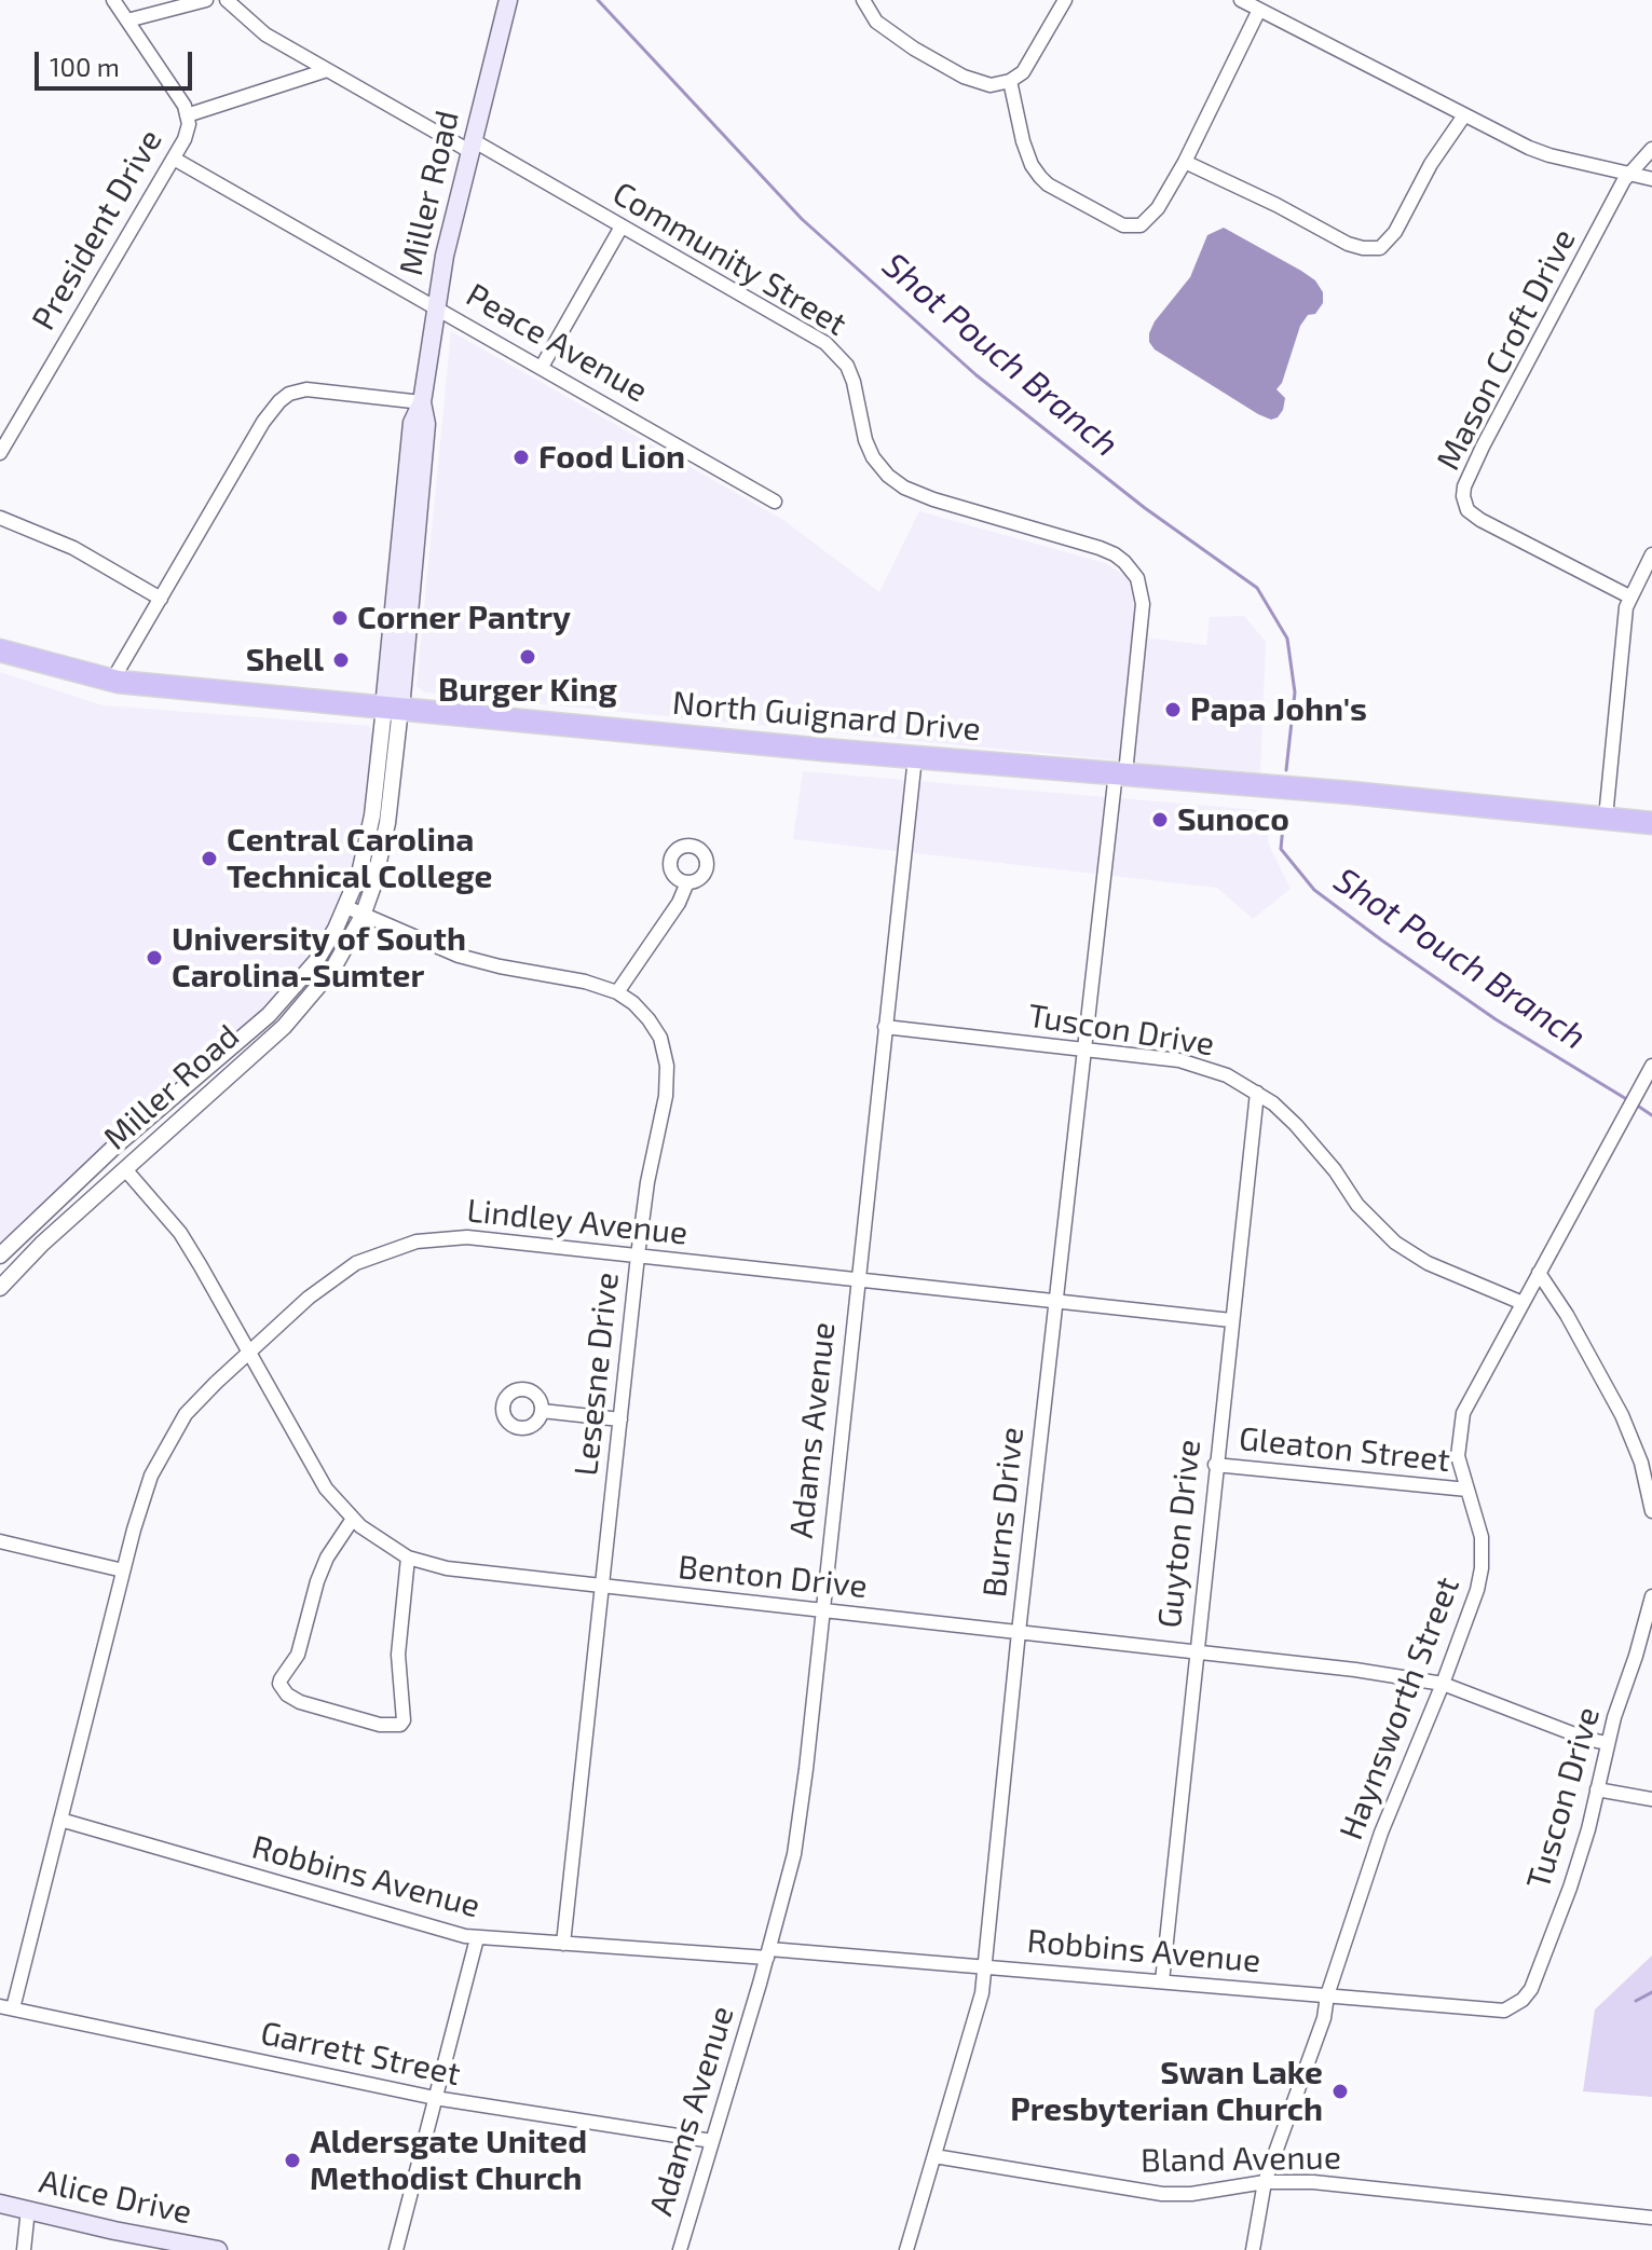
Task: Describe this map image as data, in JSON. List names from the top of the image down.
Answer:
{
  "streets": {
    "highway": ["North Guignard Drive"],
    "main road": ["Miller Road", "Alice Drive"],
    "street": [
      "President Drive",
      "Community Street",
      "Peace Avenue",
      "Mason Croft Drive",
      "Tuscon Drive",
      "Lindley Avenue",
      "Lesesne Drive",
      "Adams Avenue",
      "Gleaton Street",
      "Burns Drive",
      "Guyton Drive",
      "Benton Drive",
      "Haynsworth Street",
      "Robbins Avenue",
      "Garrett Street",
      "Bland Avenue"
    ]
  },
  "crossings": [
    ["Miller Road", "Community Street"],
    ["Miller Road", "Peace Avenue"],
    ["Miller Road", "North Guignard Drive"],
    ["Miller Road", "Lesesne Drive"],
    ["Miller Road", "Benton Drive"],
    ["President Drive", "Community Street"],
    ["President Drive", "Peace Avenue"],
    ["Community Street", "North Guignard Drive"],
    ["Community Street", "Burns Drive"],
    ["North Guignard Drive", "Adams Avenue"],
    ["North Guignard Drive", "Burns Drive"],
    ["Tuscon Drive", "Adams Avenue"],
    ["Tuscon Drive", "Burns Drive"],
    ["Tuscon Drive", "Guyton Drive"],
    ["Tuscon Drive", "Benton Drive"],
    ["Tuscon Drive", "Haynsworth Street"],
    ["Tuscon Drive", "Robbins Avenue"],
    ["Lindley Avenue", "Lesesne Drive"],
    ["Lindley Avenue", "Adams Avenue"],
    ["Lindley Avenue", "Burns Drive"],
    ["Lindley Avenue", "Guyton Drive"],
    ["Lindley Avenue", "Benton Drive"],
    ["Lindley Avenue", "Robbins Avenue"],
    ["Lindley Avenue", "Garrett Street"],
    ["Lesesne Drive", "Benton Drive"],
    ["Lesesne Drive", "Robbins Avenue"],
    ["Adams Avenue", "Benton Drive"],
    ["Adams Avenue", "Robbins Avenue"],
    ["Adams Avenue", "Garrett Street"],
    ["Gleaton Street", "Guyton Drive"],
    ["Gleaton Street", "Haynsworth Street"],
    ["Burns Drive", "Benton Drive"],
    ["Burns Drive", "Robbins Avenue"],
    ["Burns Drive", "Bland Avenue"],
    ["Guyton Drive", "Benton Drive"],
    ["Guyton Drive", "Robbins Avenue"],
    ["Benton Drive", "Haynsworth Street"],
    ["Haynsworth Street", "Robbins Avenue"],
    ["Haynsworth Street", "Bland Avenue"]
  ],
  "water": ["Shot Pouch Branch"],
  "places": [
    "Food Lion",
    "Corner Pantry",
    "Burger King",
    "Shell",
    "Papa John's",
    "Sunoco",
    "Central Carolina Technical College",
    "University of South Carolina-Sumter",
    "Swan Lake Presbyterian Church",
    "Aldersgate United Methodist Church"
  ],
  "scale_bar": "100 m"
}
